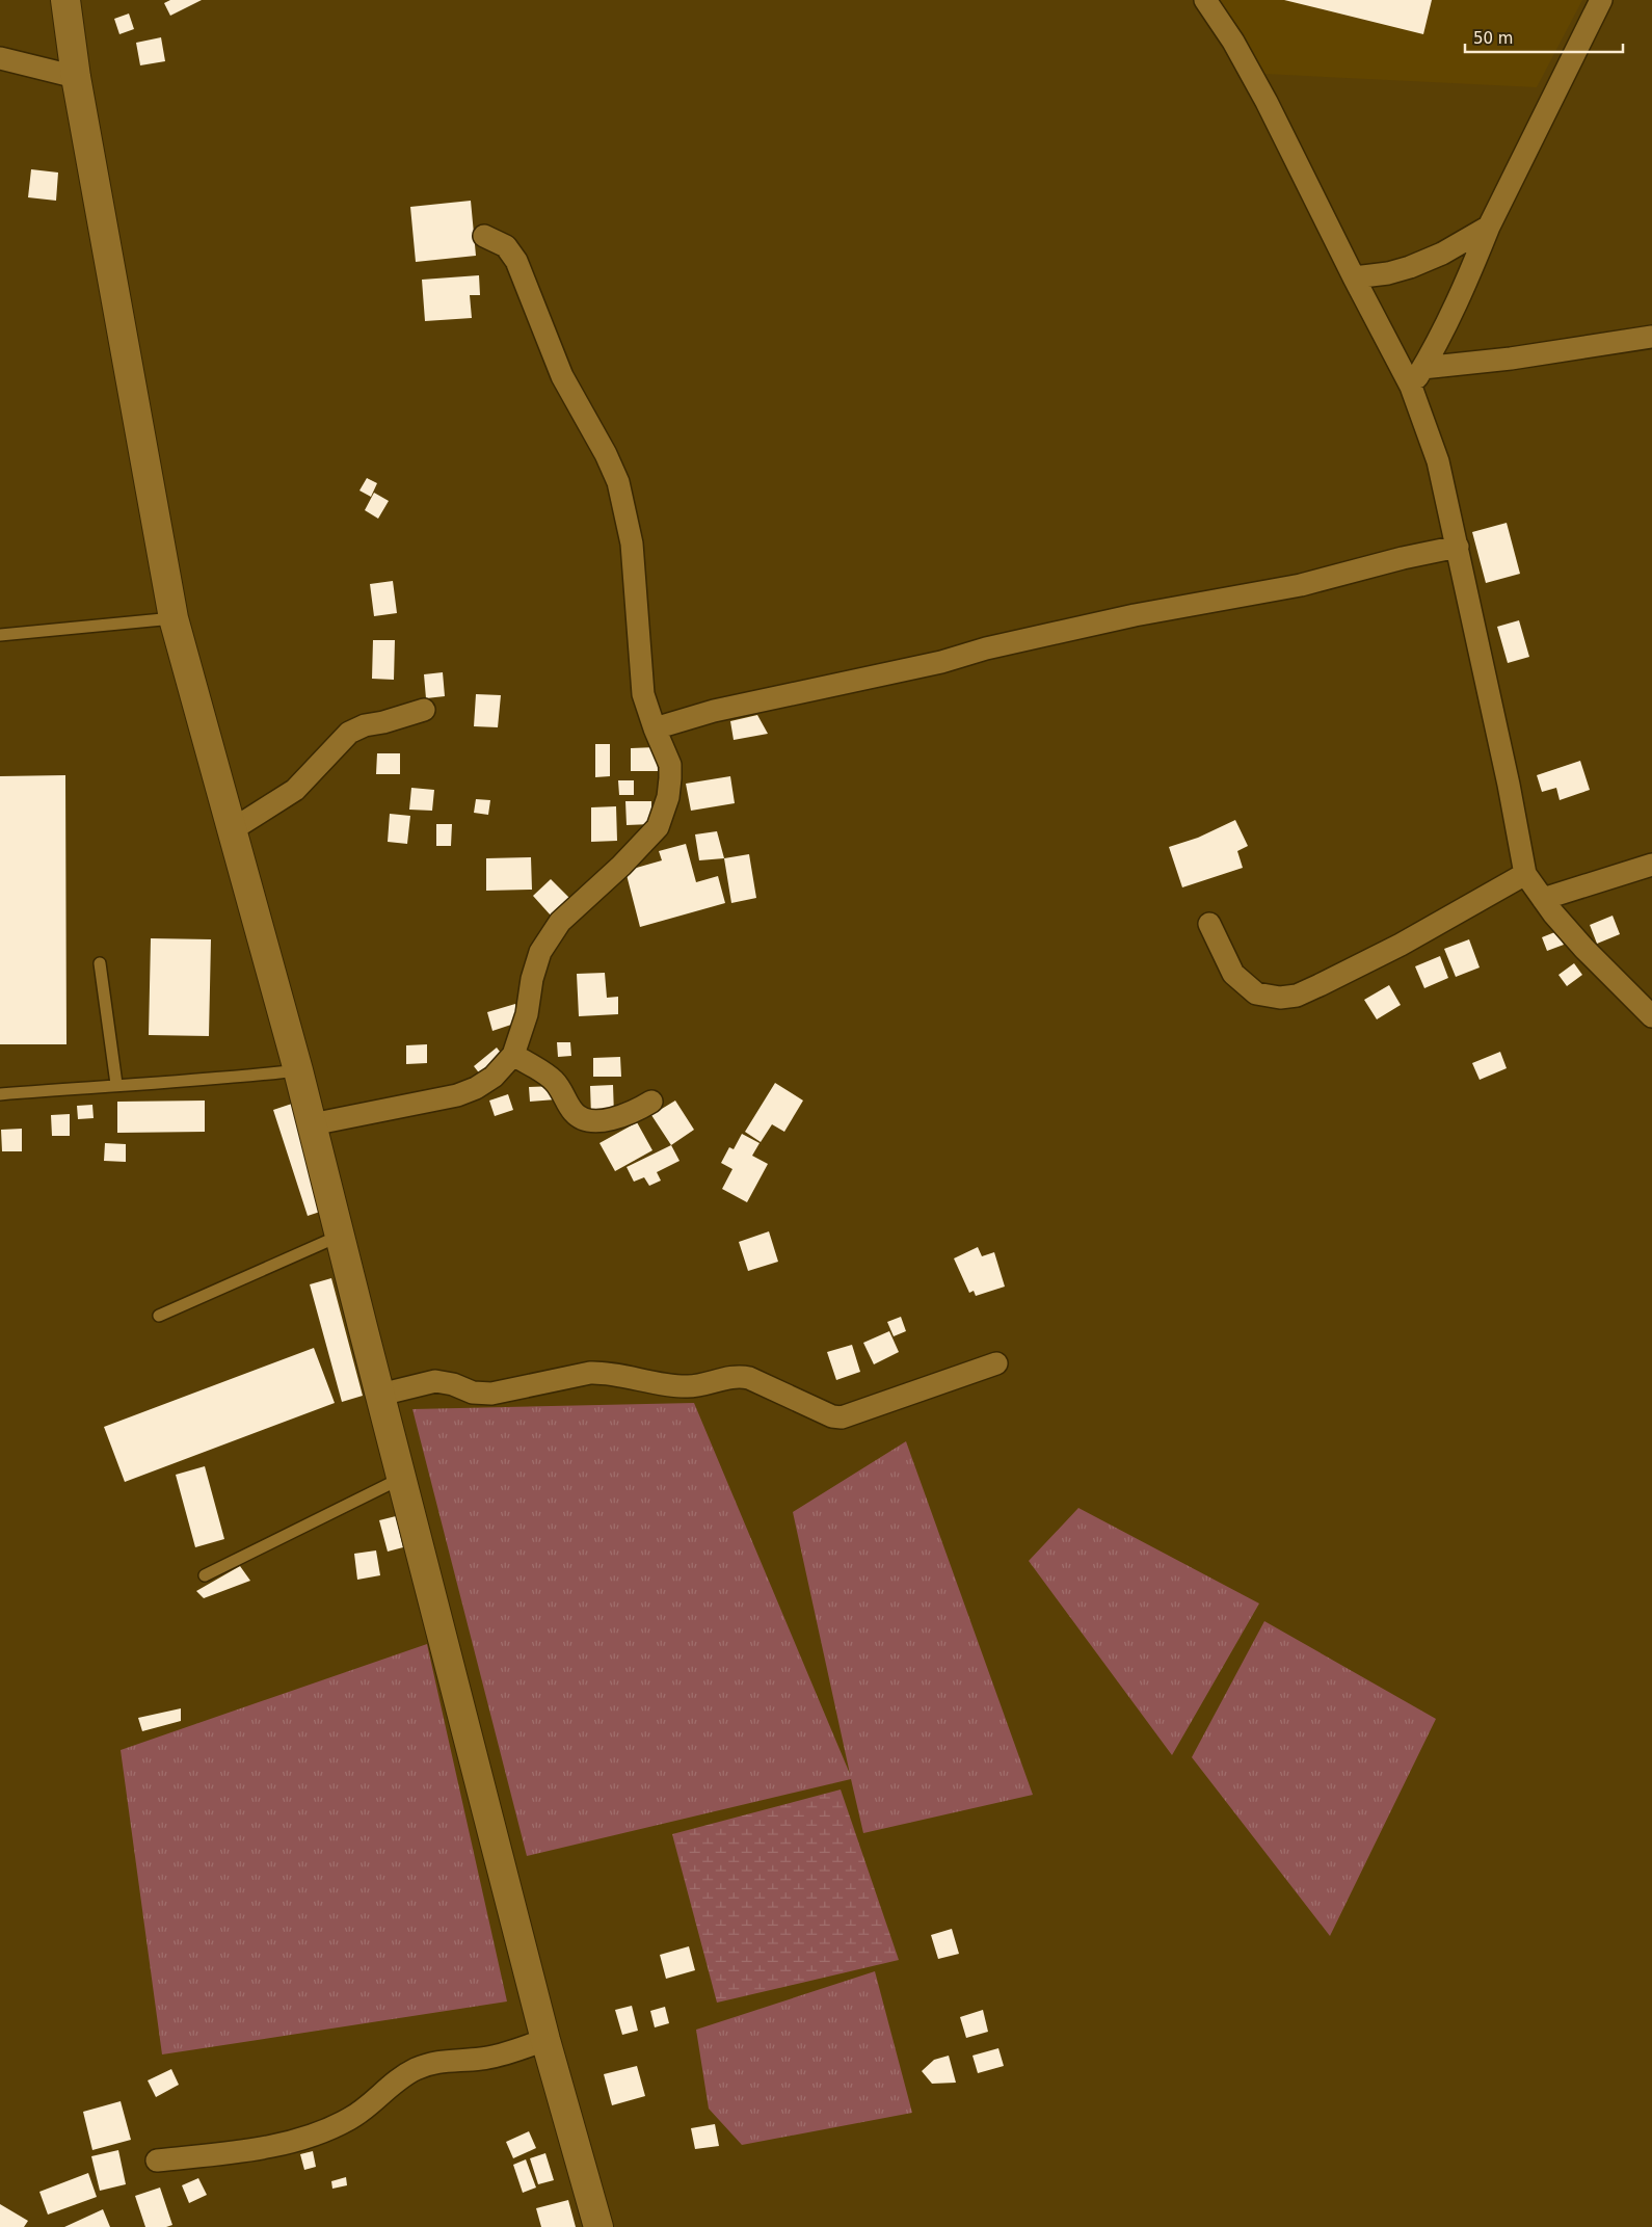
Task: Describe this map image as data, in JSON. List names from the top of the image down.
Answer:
{
  "scale_bar": "50 m"
}
